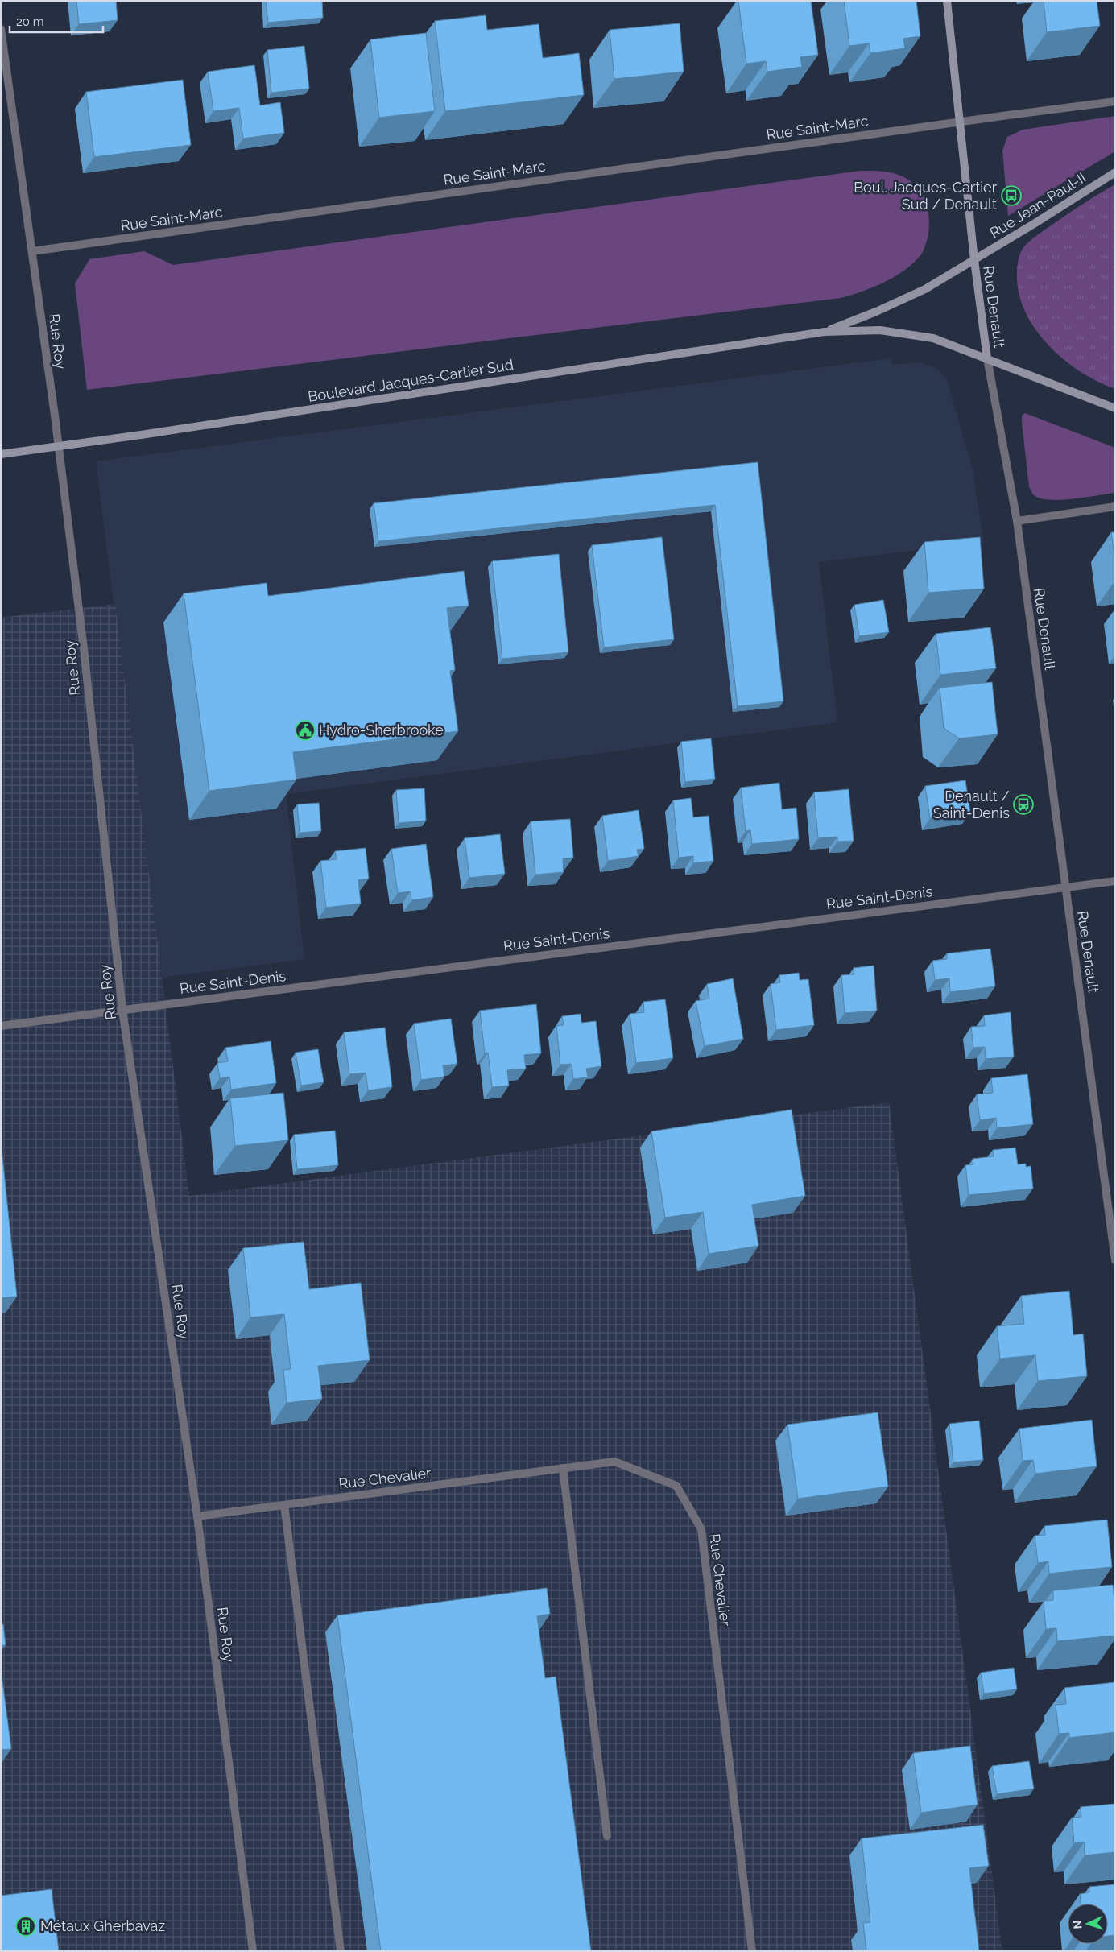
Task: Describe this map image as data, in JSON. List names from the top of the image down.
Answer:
{
  "streets": {
    "main road": ["Rue Jean-Paul-II", "Rue Denault", "Boulevard Jacques-Cartier Sud"],
    "street": [
      "Rue Saint-Marc",
      "Rue Roy",
      "Rue Saint-Denis",
      "Rue Chevalier"
    ]
  },
  "crossings": [
    ["Rue Saint-Marc", "Rue Denault"],
    ["Rue Saint-Marc", "Rue Roy"],
    ["Rue Jean-Paul-II", "Rue Denault"],
    ["Rue Jean-Paul-II", "Boulevard Jacques-Cartier Sud"],
    ["Rue Denault", "Boulevard Jacques-Cartier Sud"],
    ["Rue Denault", "Rue Saint-Denis"],
    ["Rue Roy", "Rue Saint-Denis"],
    ["Rue Roy", "Rue Chevalier"]
  ],
  "places": {
    "bus stop": ["Boul. Jacques-Cartier Sud / Denault", "Denault / Saint-Denis"],
    "public building": ["Hydro-Sherbrooke"],
    "building": ["Métaux Gherbavaz"]
  },
  "scale_bar": "20 m",
  "north": "left"
}
